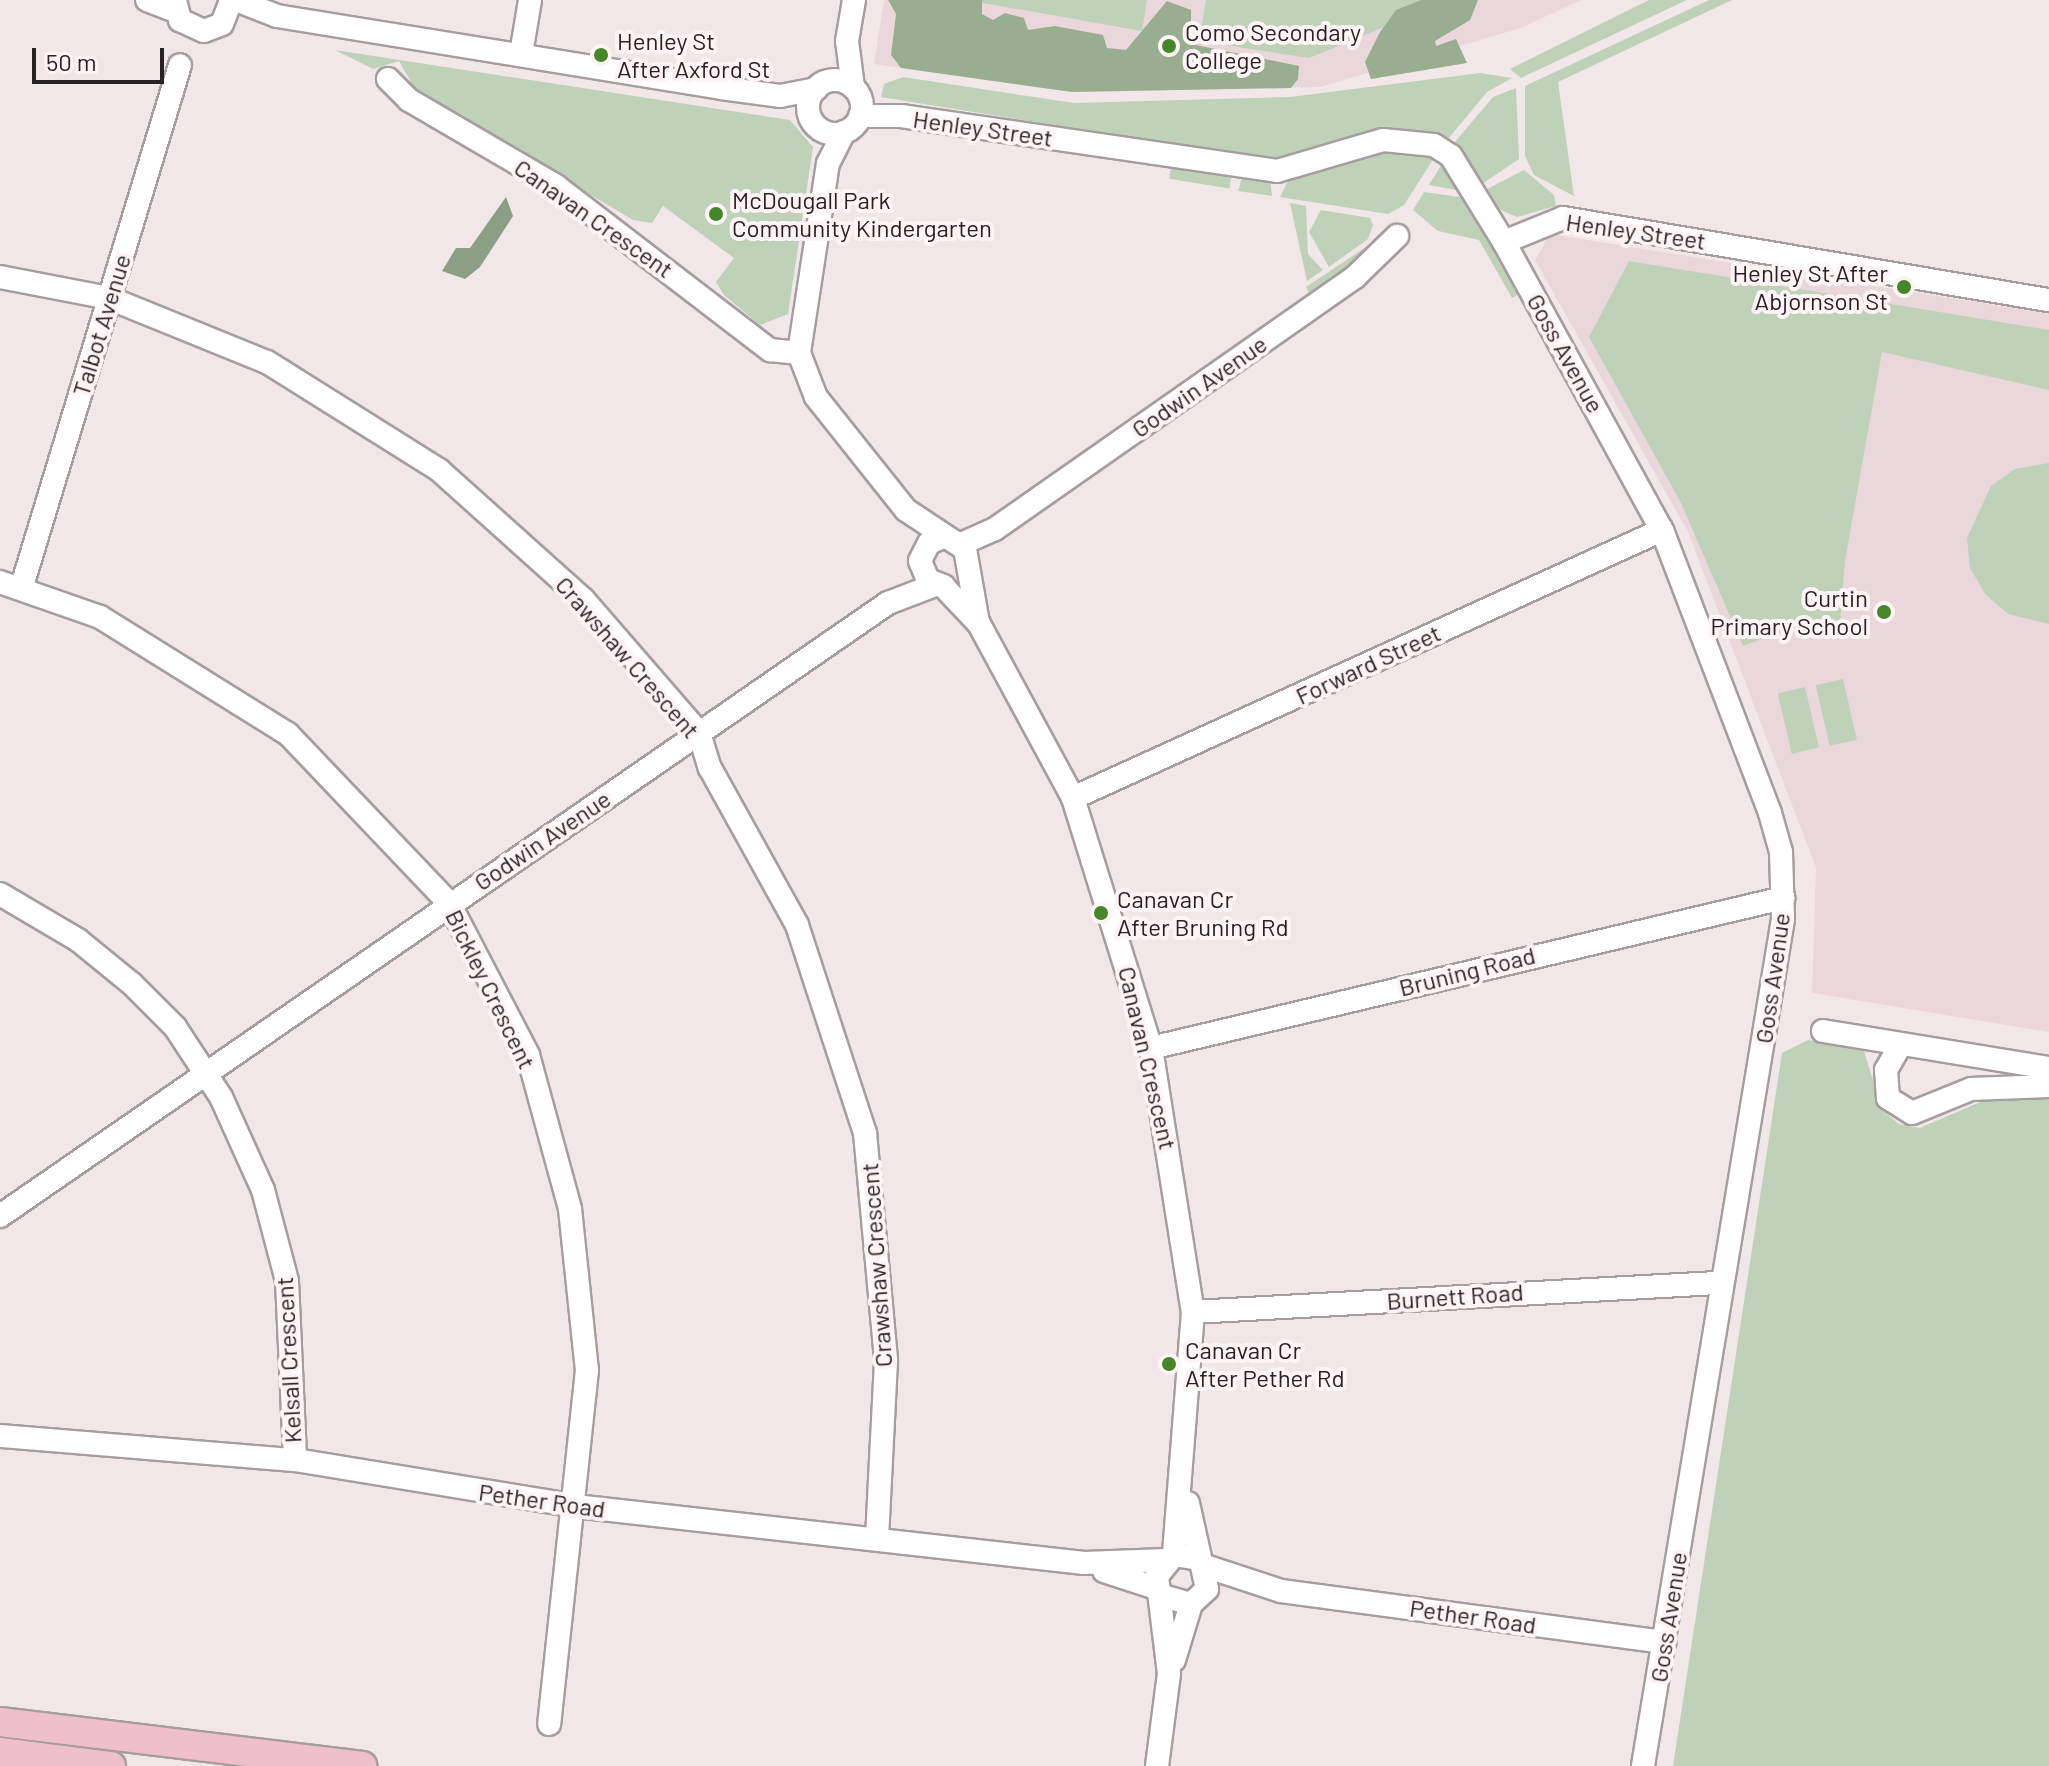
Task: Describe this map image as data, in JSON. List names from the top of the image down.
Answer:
{
  "streets": {
    "street": [
      "Henley Street",
      "Canavan Crescent",
      "Talbot Avenue",
      "Goss Avenue",
      "Godwin Avenue",
      "Crawshaw Crescent",
      "Forward Street",
      "Bruning Road",
      "Bickley Crescent",
      "Burnett Road",
      "Kelsall Crescent",
      "Pether Road"
    ]
  },
  "crossings": [
    ["Henley Street", "Goss Avenue"],
    ["Canavan Crescent", "Godwin Avenue"],
    ["Canavan Crescent", "Forward Street"],
    ["Canavan Crescent", "Bruning Road"],
    ["Canavan Crescent", "Burnett Road"],
    ["Canavan Crescent", "Pether Road"],
    ["Talbot Avenue", "Crawshaw Crescent"],
    ["Talbot Avenue", "Bickley Crescent"],
    ["Goss Avenue", "Forward Street"],
    ["Goss Avenue", "Bruning Road"],
    ["Goss Avenue", "Burnett Road"],
    ["Goss Avenue", "Pether Road"],
    ["Godwin Avenue", "Crawshaw Crescent"],
    ["Godwin Avenue", "Bickley Crescent"],
    ["Godwin Avenue", "Kelsall Crescent"],
    ["Crawshaw Crescent", "Pether Road"],
    ["Bickley Crescent", "Pether Road"],
    ["Kelsall Crescent", "Pether Road"]
  ],
  "places": [
    "Como Secondary College",
    "Henley St After Axford St",
    "McDougall Park Community Kindergarten",
    "Henley St After Abjornson St",
    "Curtin Primary School",
    "Canavan Cr After Bruning Rd",
    "Canavan Cr After Pether Rd"
  ],
  "scale_bar": "50 m"
}
